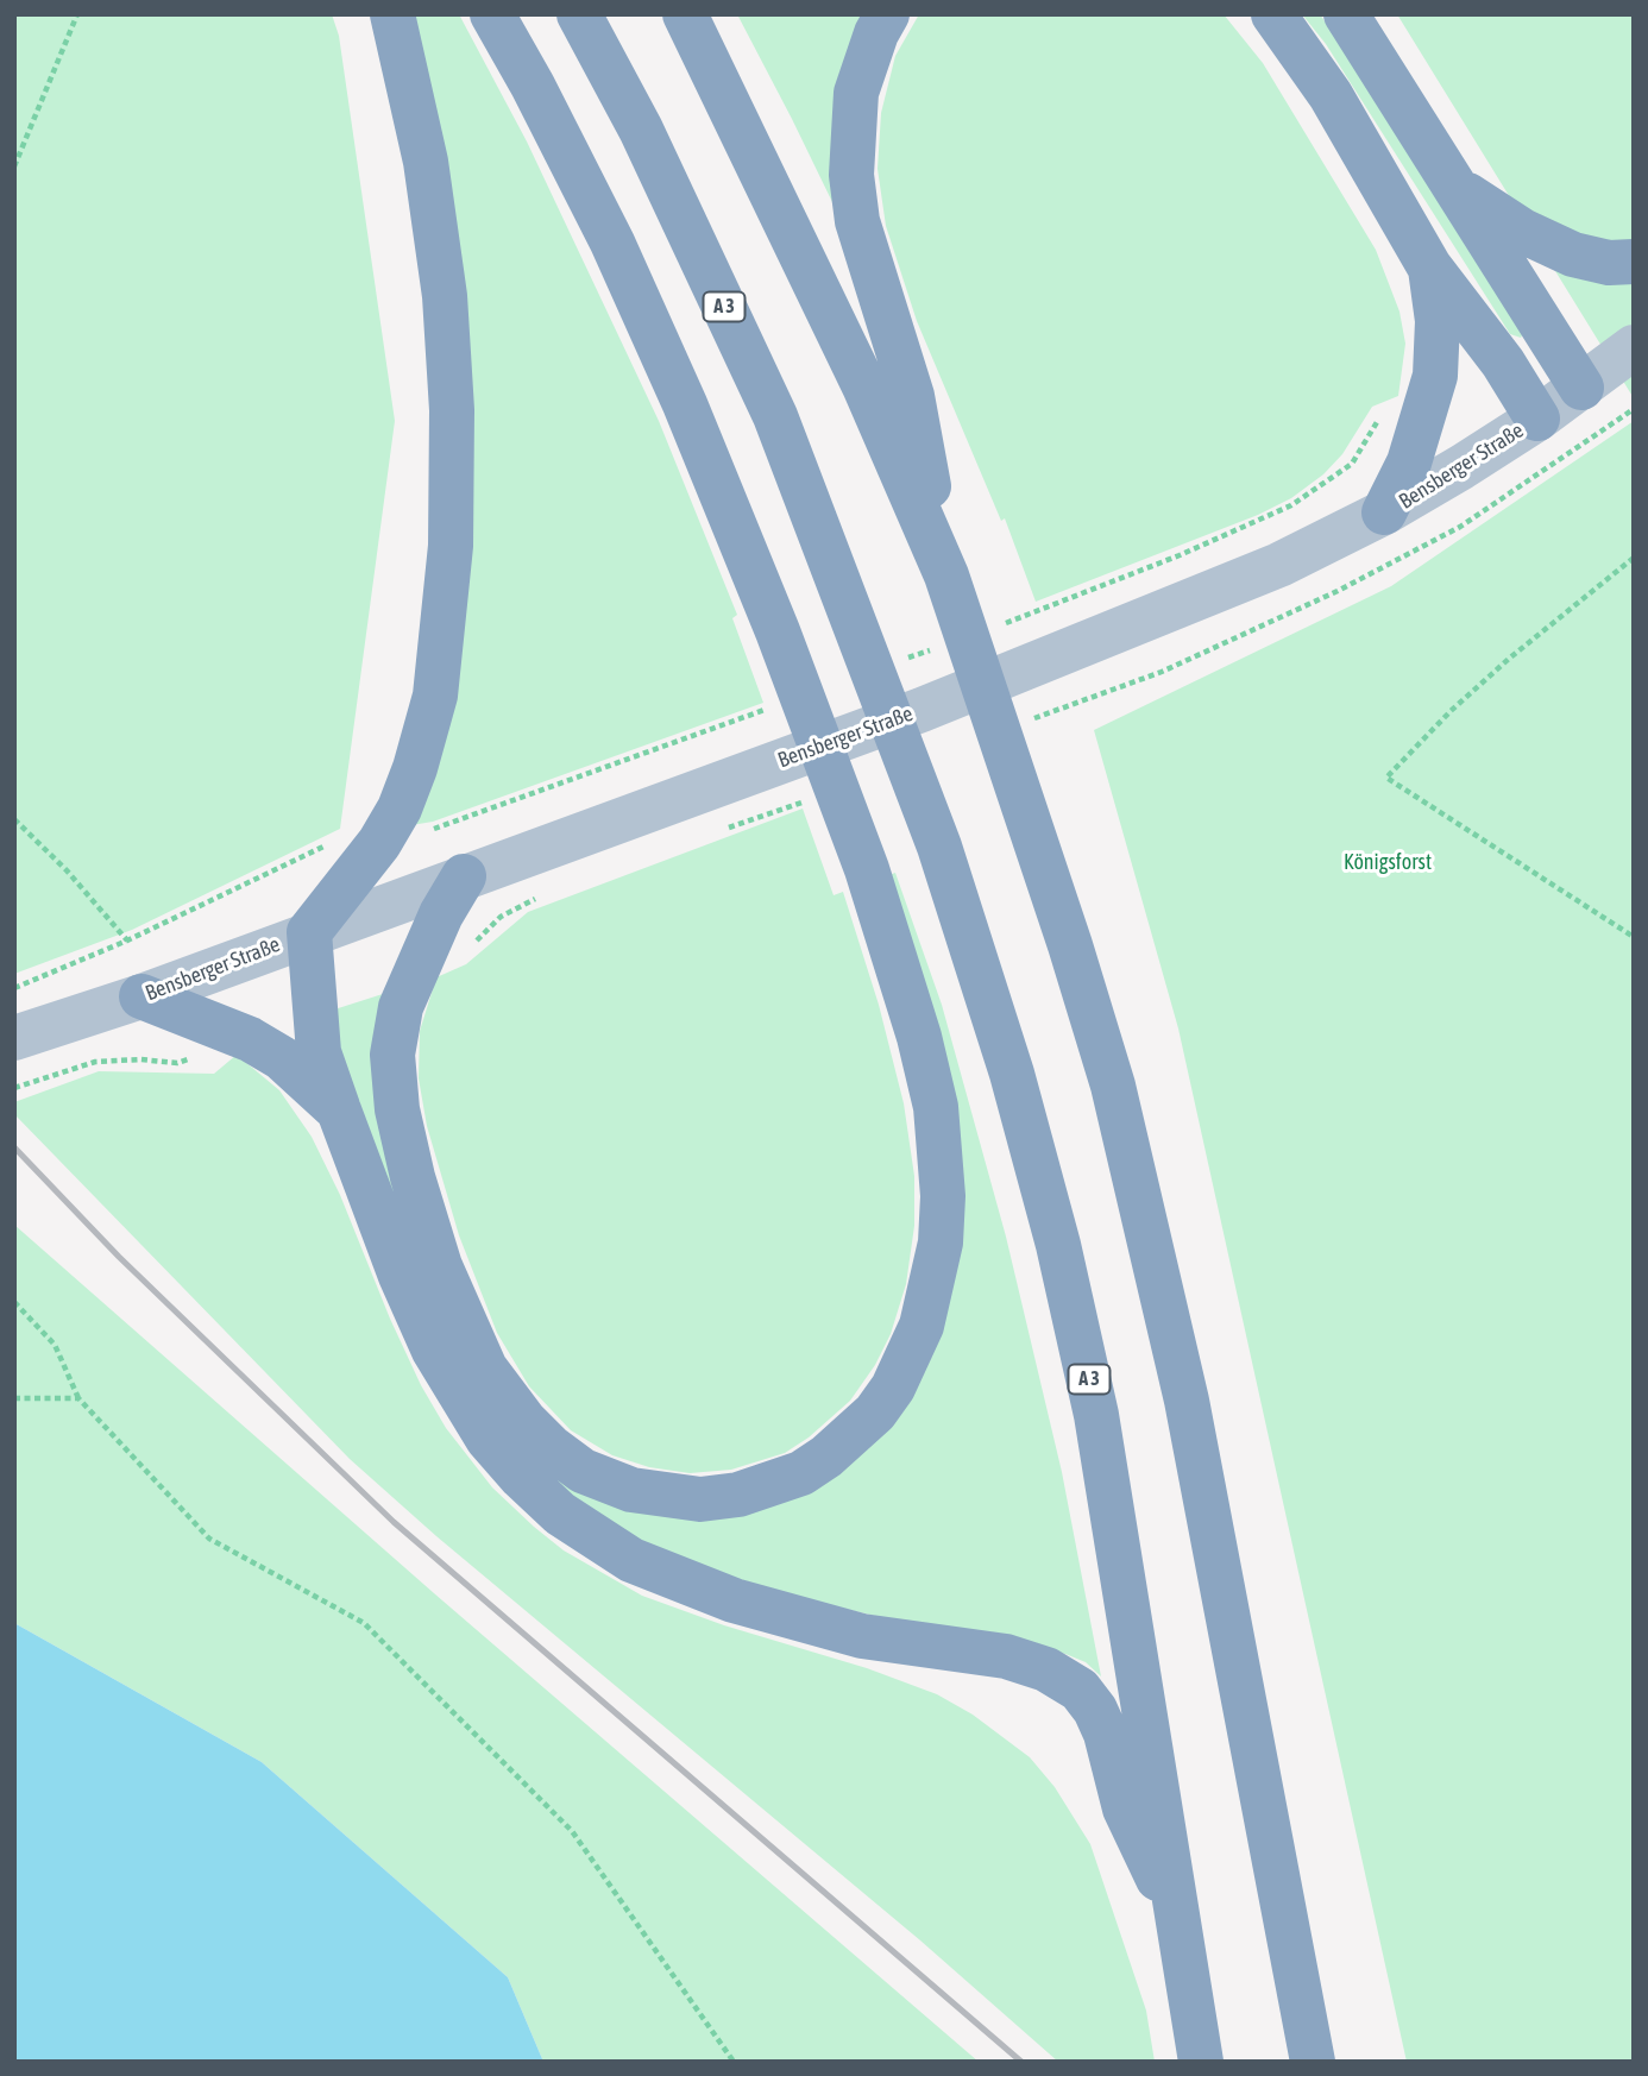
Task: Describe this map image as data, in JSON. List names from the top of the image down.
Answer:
{
  "streets": {
    "highway": ["A 3"],
    "main road": ["Bensberger Straße"]
  },
  "parks": ["Königsforst"]
}
